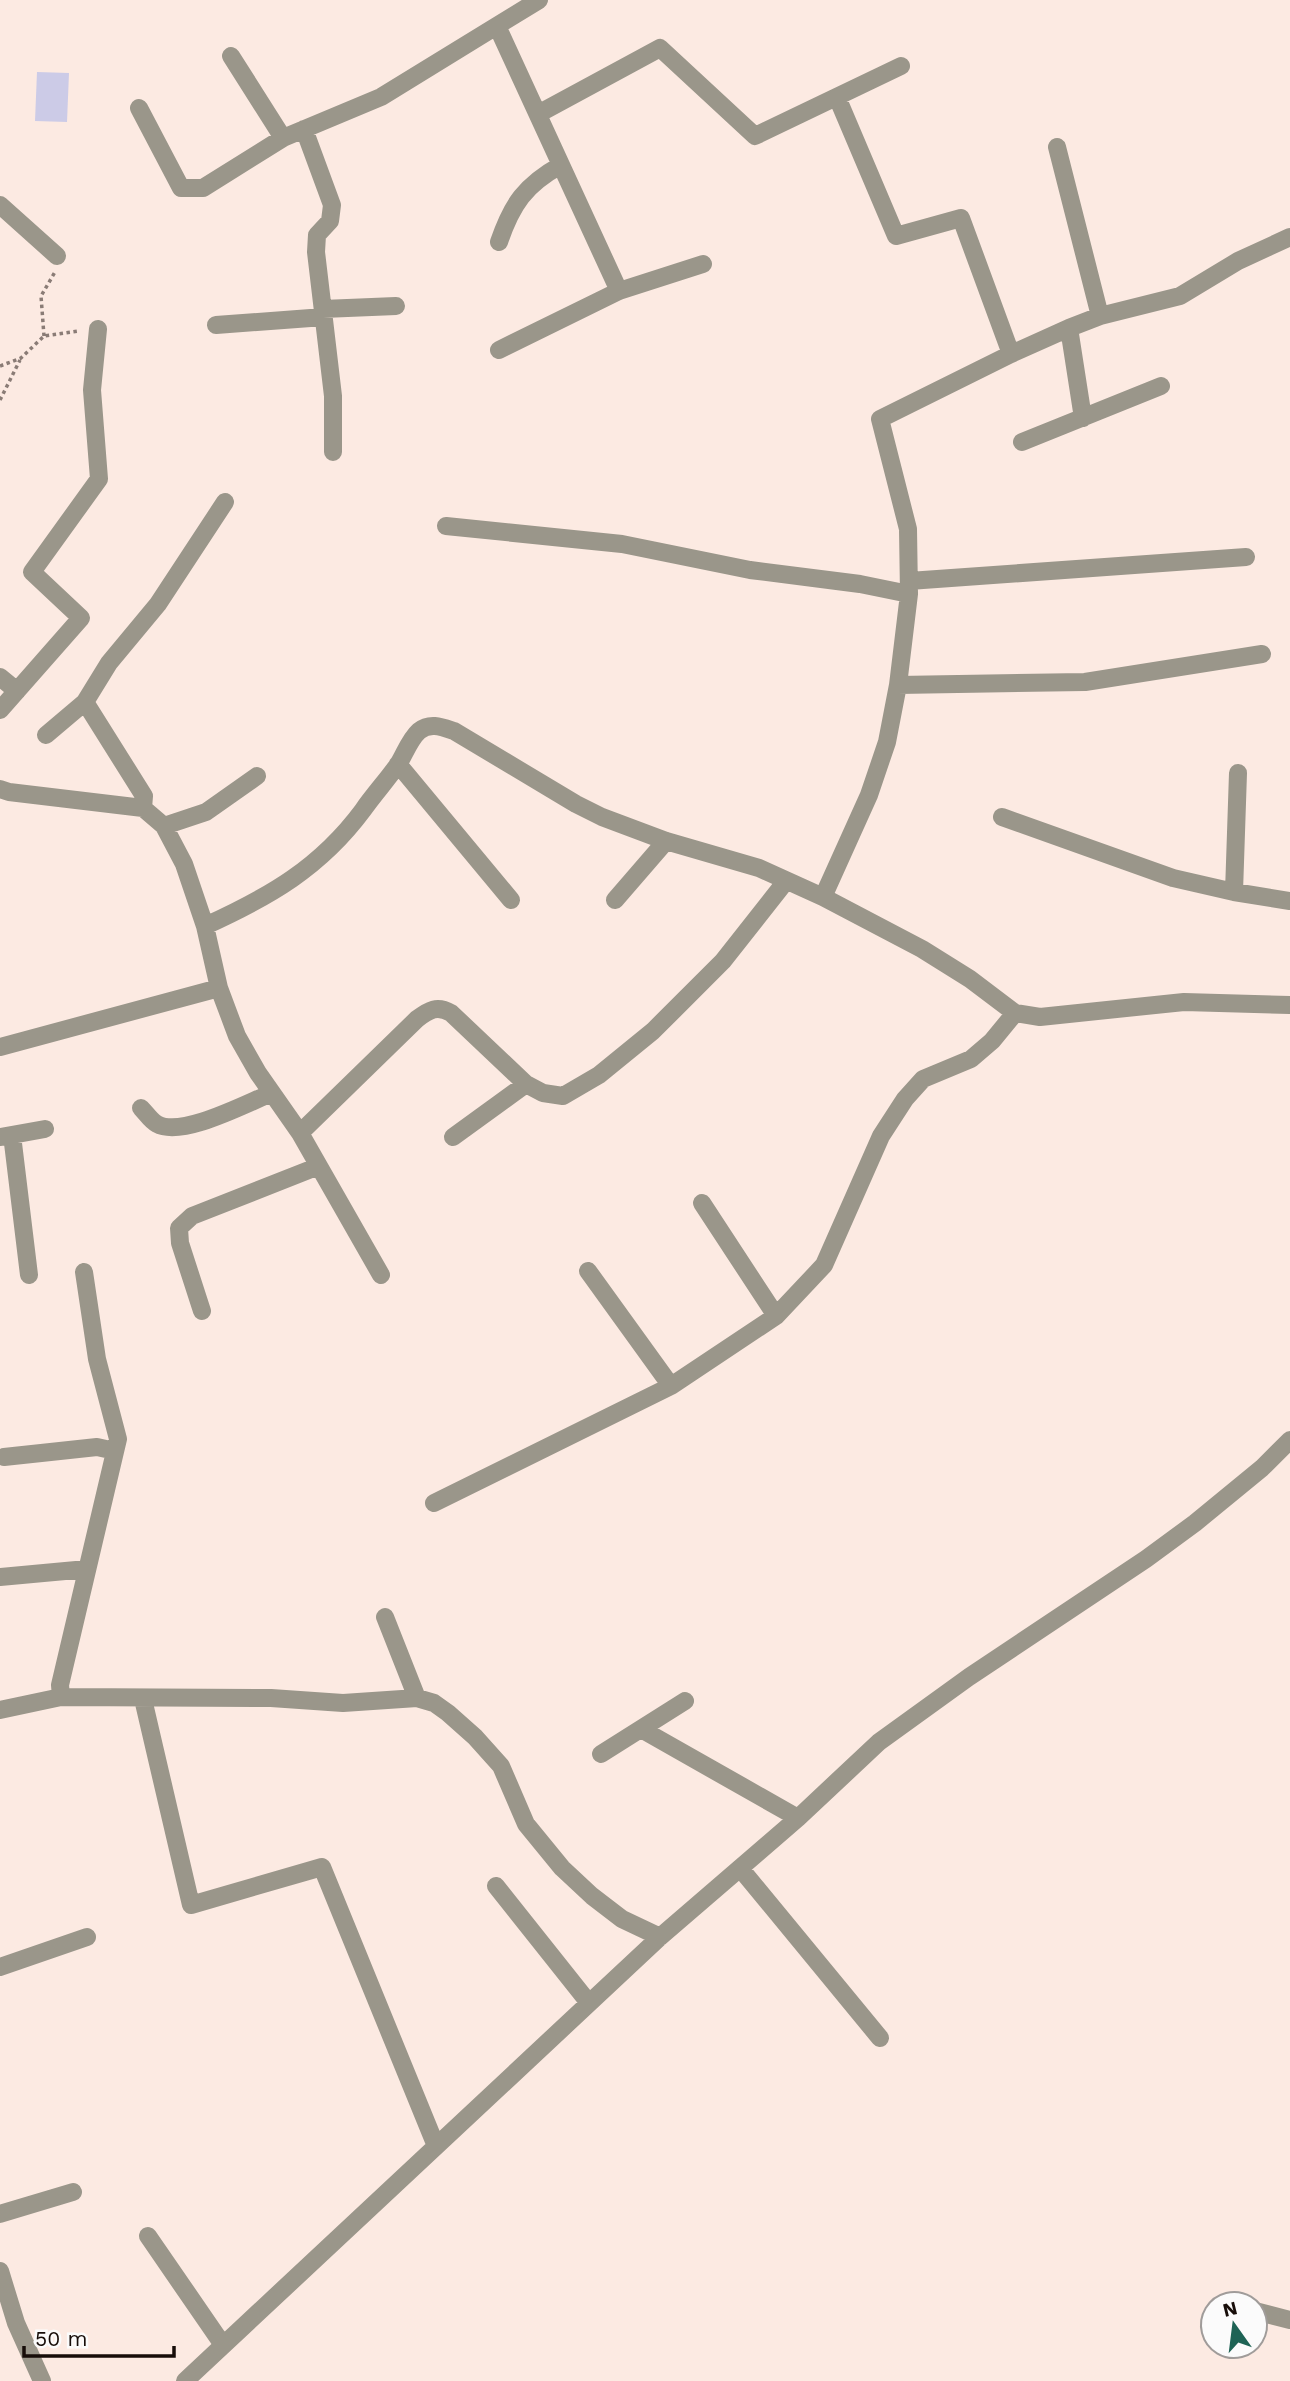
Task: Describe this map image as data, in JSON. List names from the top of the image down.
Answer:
{
  "scale_bar": "50 m",
  "north": "top"
}
